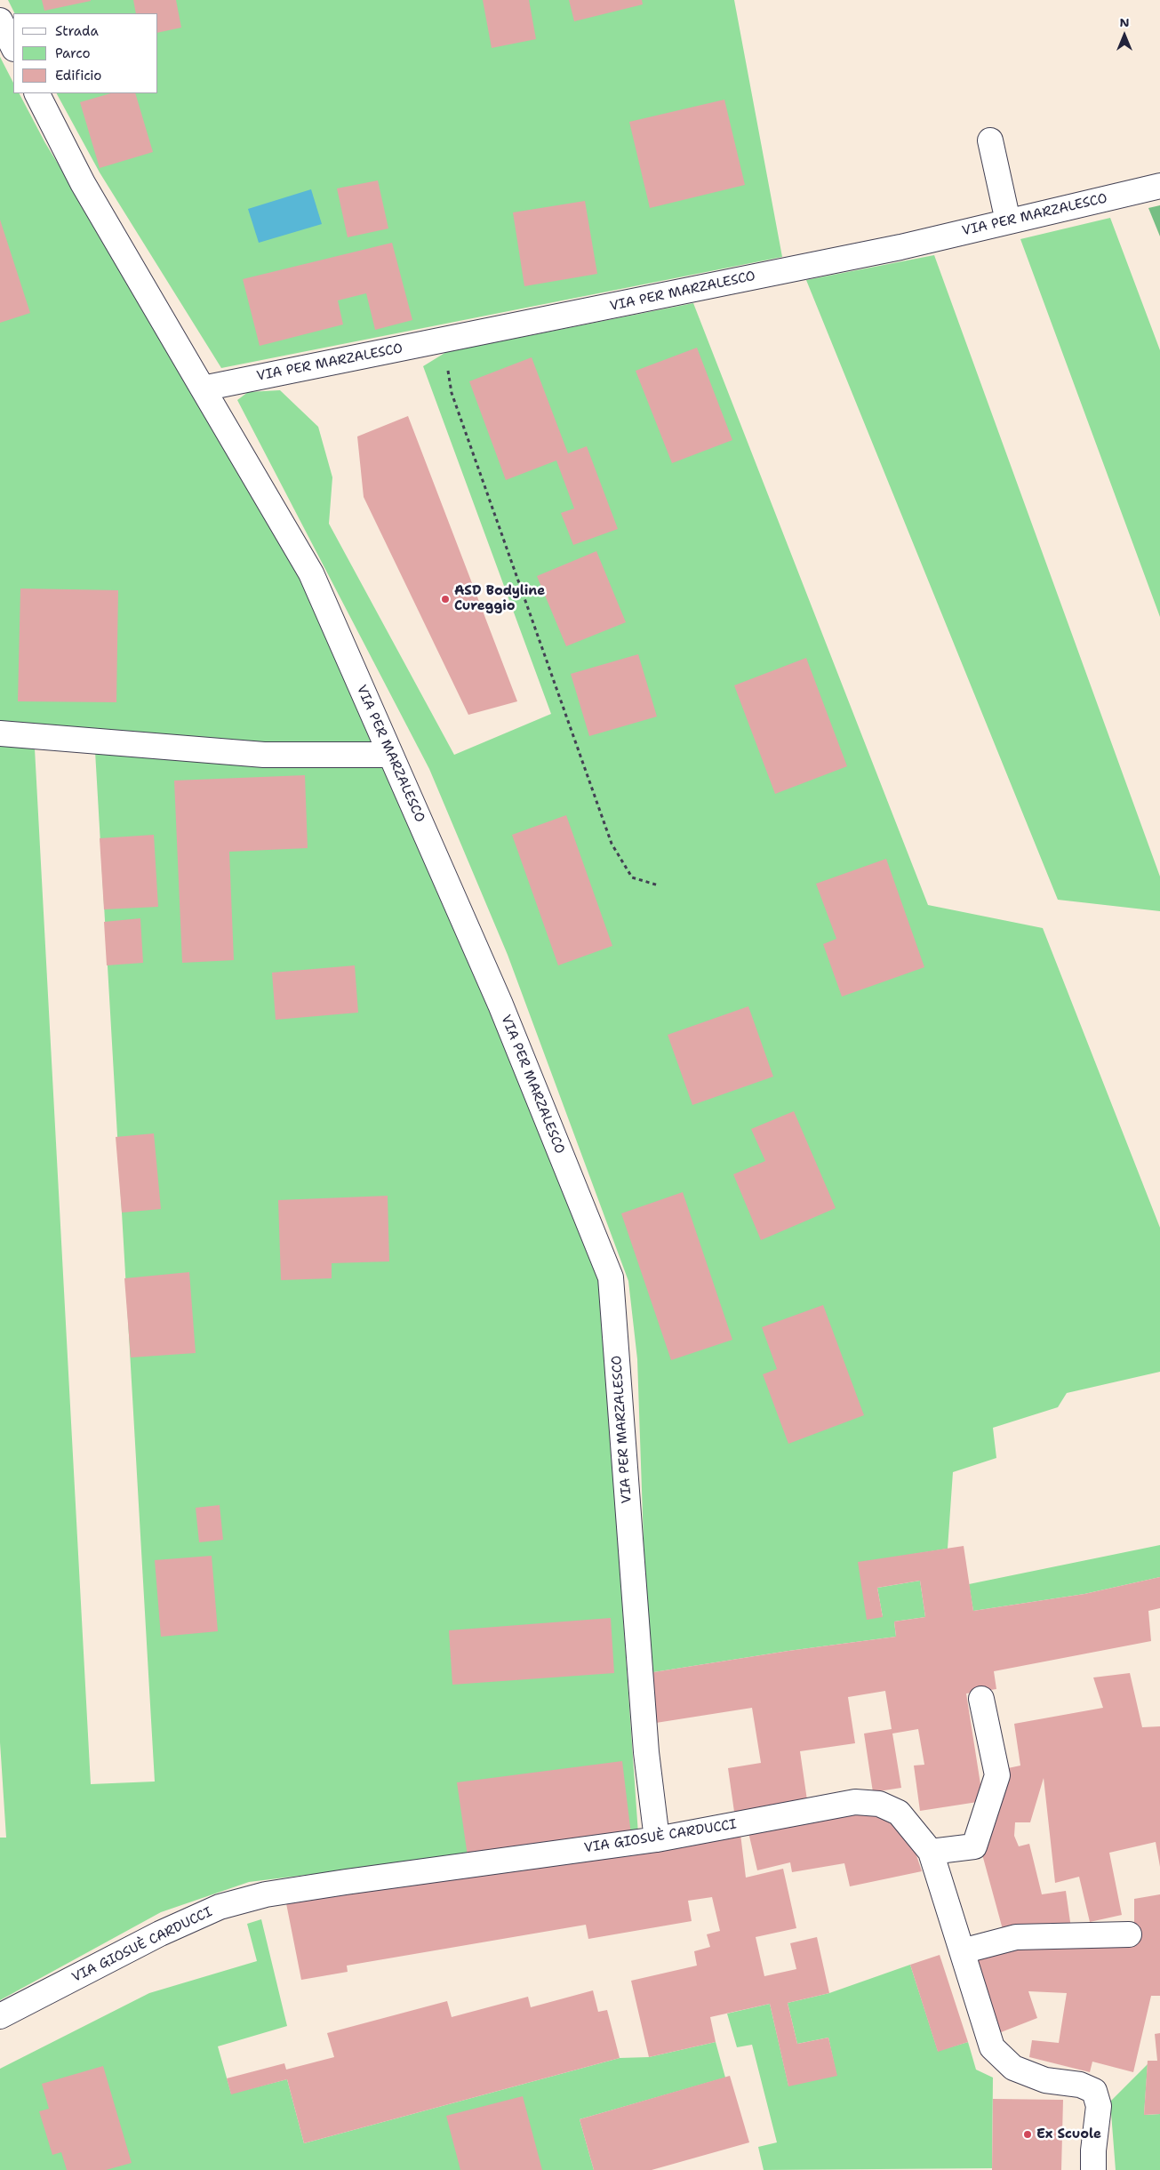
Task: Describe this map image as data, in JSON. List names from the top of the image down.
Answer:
{
  "streets": {
    "street": ["VIA PER MARZALESCO", "VIA GIOSUÈ CARDUCCI"]
  },
  "crossings": [
    ["VIA PER MARZALESCO", "VIA GIOSUÈ CARDUCCI"]
  ],
  "places": ["ASD Bodyline Cureggio", "Ex Scuole"],
  "legend": ["Strada", "Parco", "Edificio"],
  "north": "top"
}
